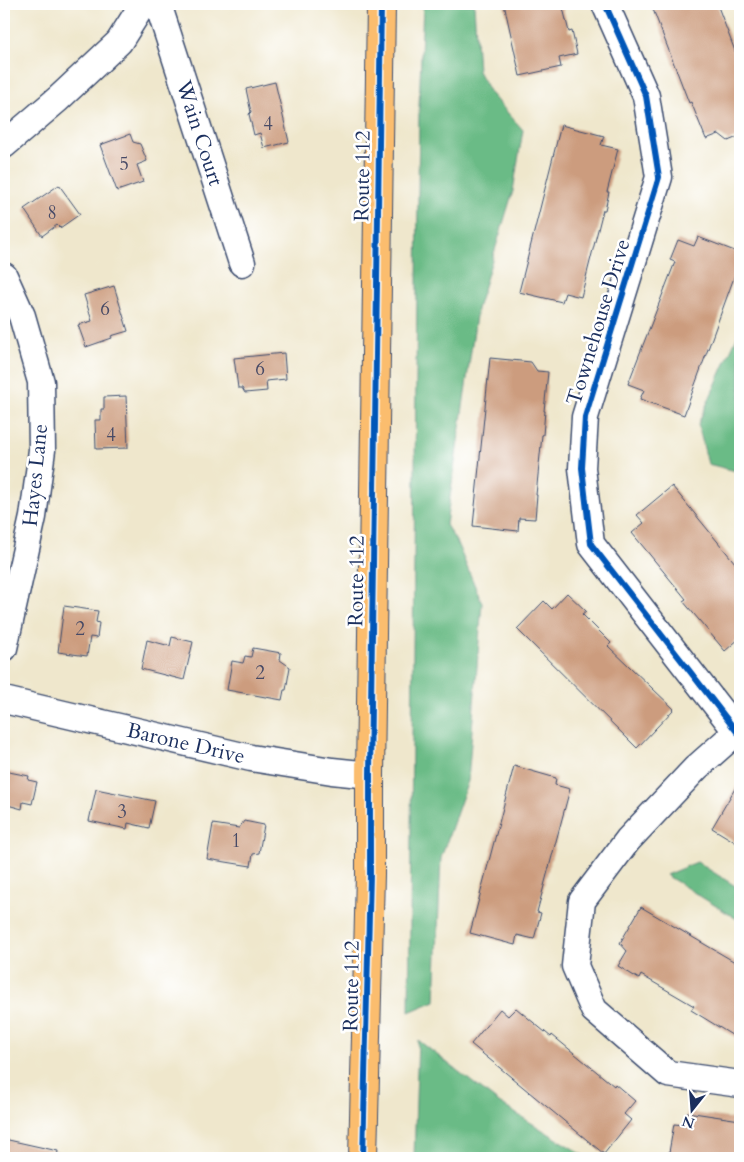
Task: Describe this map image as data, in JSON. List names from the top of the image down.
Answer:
{
  "streets": {
    "main road": ["Route 112"],
    "street": [
      "Wain Court",
      "Townehouse Drive",
      "Hayes Lane",
      "Barone Drive"
    ]
  },
  "crossings": [
    ["Route 112", "Barone Drive"]
  ],
  "house_numbers": [
    "4",
    "5",
    "8",
    "6",
    "6",
    "4",
    "2",
    "2",
    "3",
    "1"
  ],
  "north": "bottom"
}
